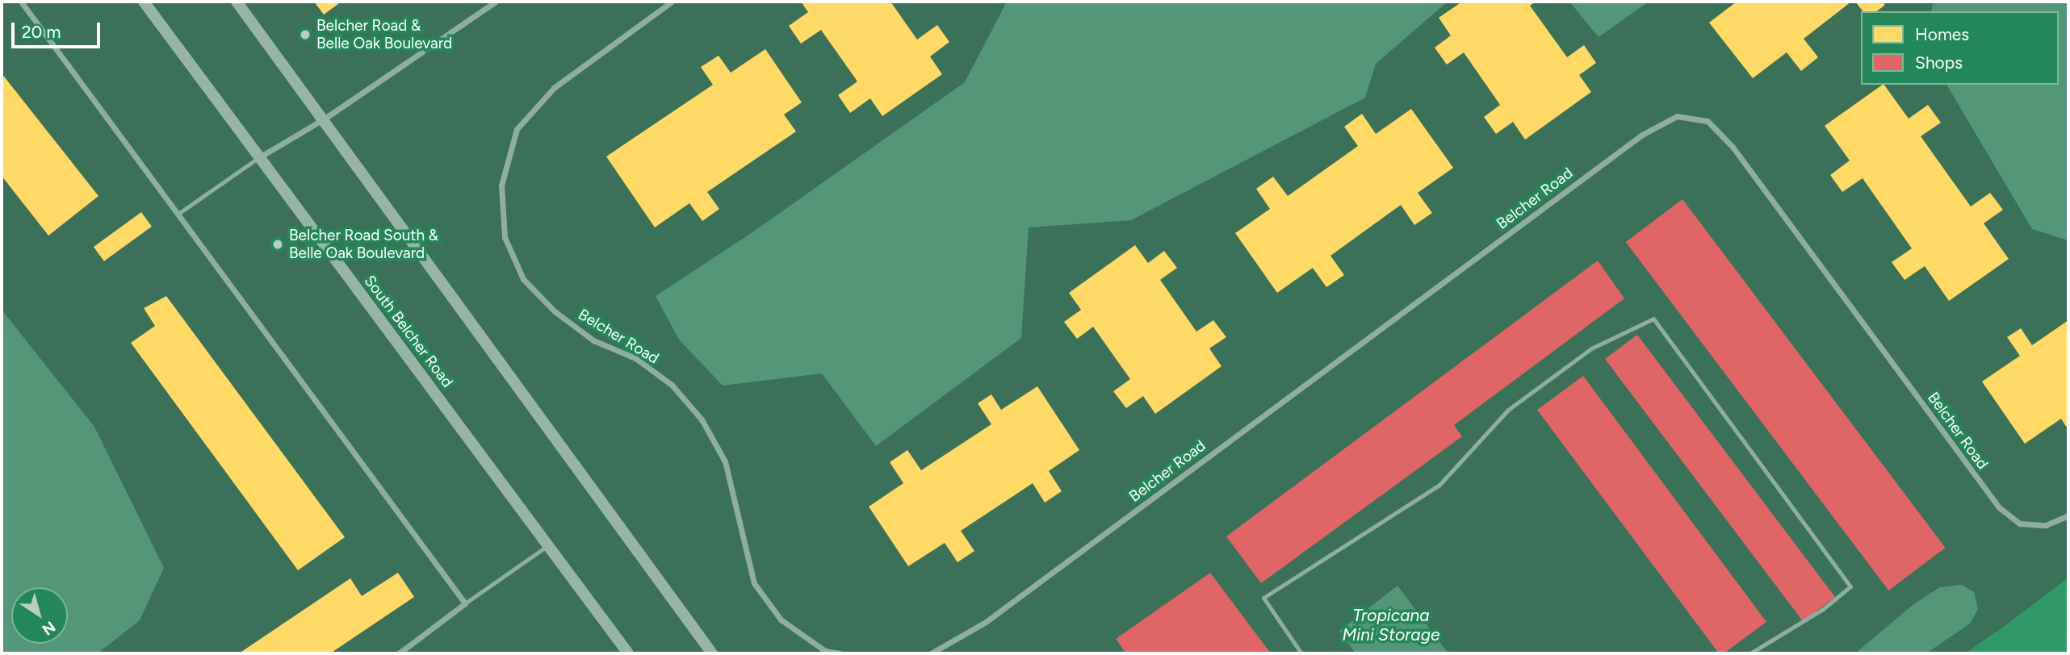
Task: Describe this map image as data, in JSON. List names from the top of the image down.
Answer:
{
  "streets": {
    "main road": ["South Belcher Road"],
    "street": ["Belcher Road"]
  },
  "water": ["Tropicana Mini Storage"],
  "places": ["Belcher Road & Belle Oak Boulevard", "Belcher Road South & Belle Oak Boulevard"],
  "legend": ["Homes", "Shops"],
  "scale_bar": "20 m",
  "north": "bottom right"
}
